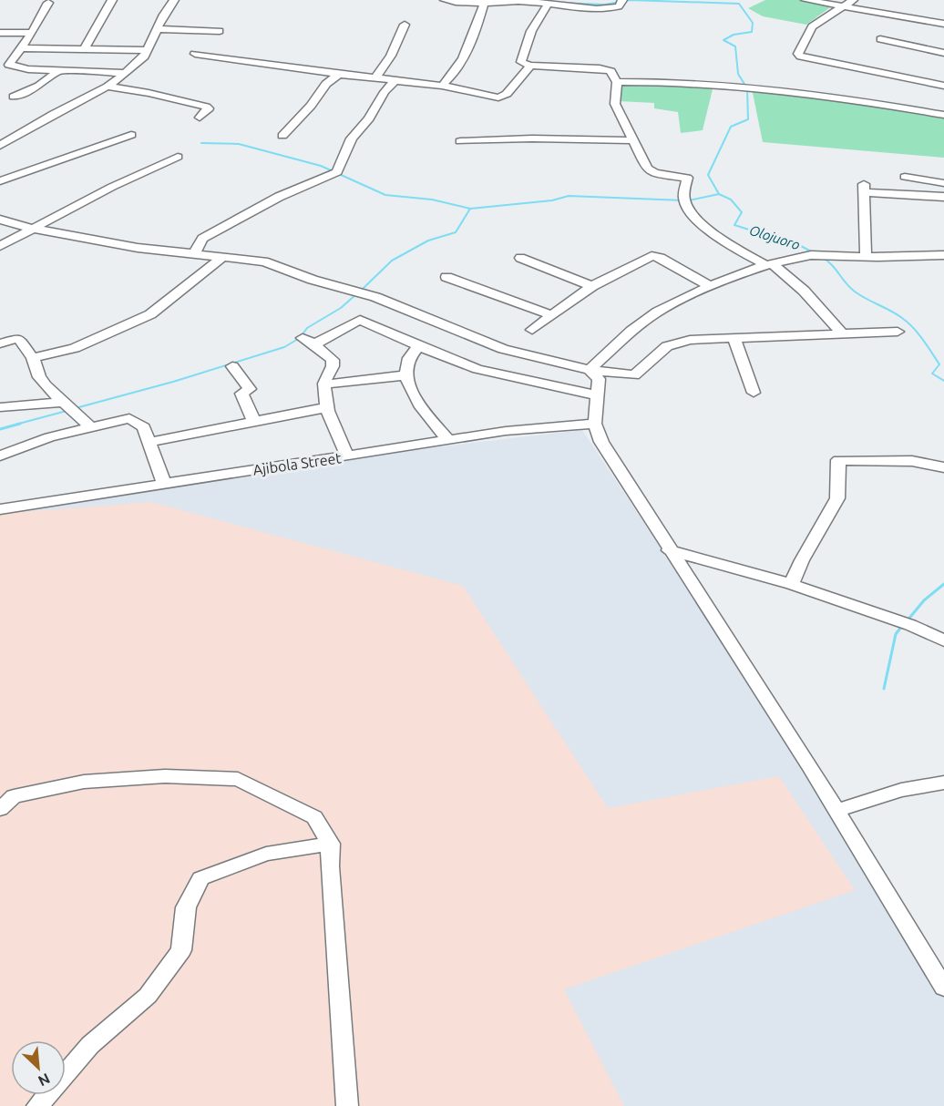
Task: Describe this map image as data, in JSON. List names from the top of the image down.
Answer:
{
  "streets": {
    "street": ["Ajibola Street"]
  },
  "water": ["Olojuoro"],
  "north": "bottom right"
}
